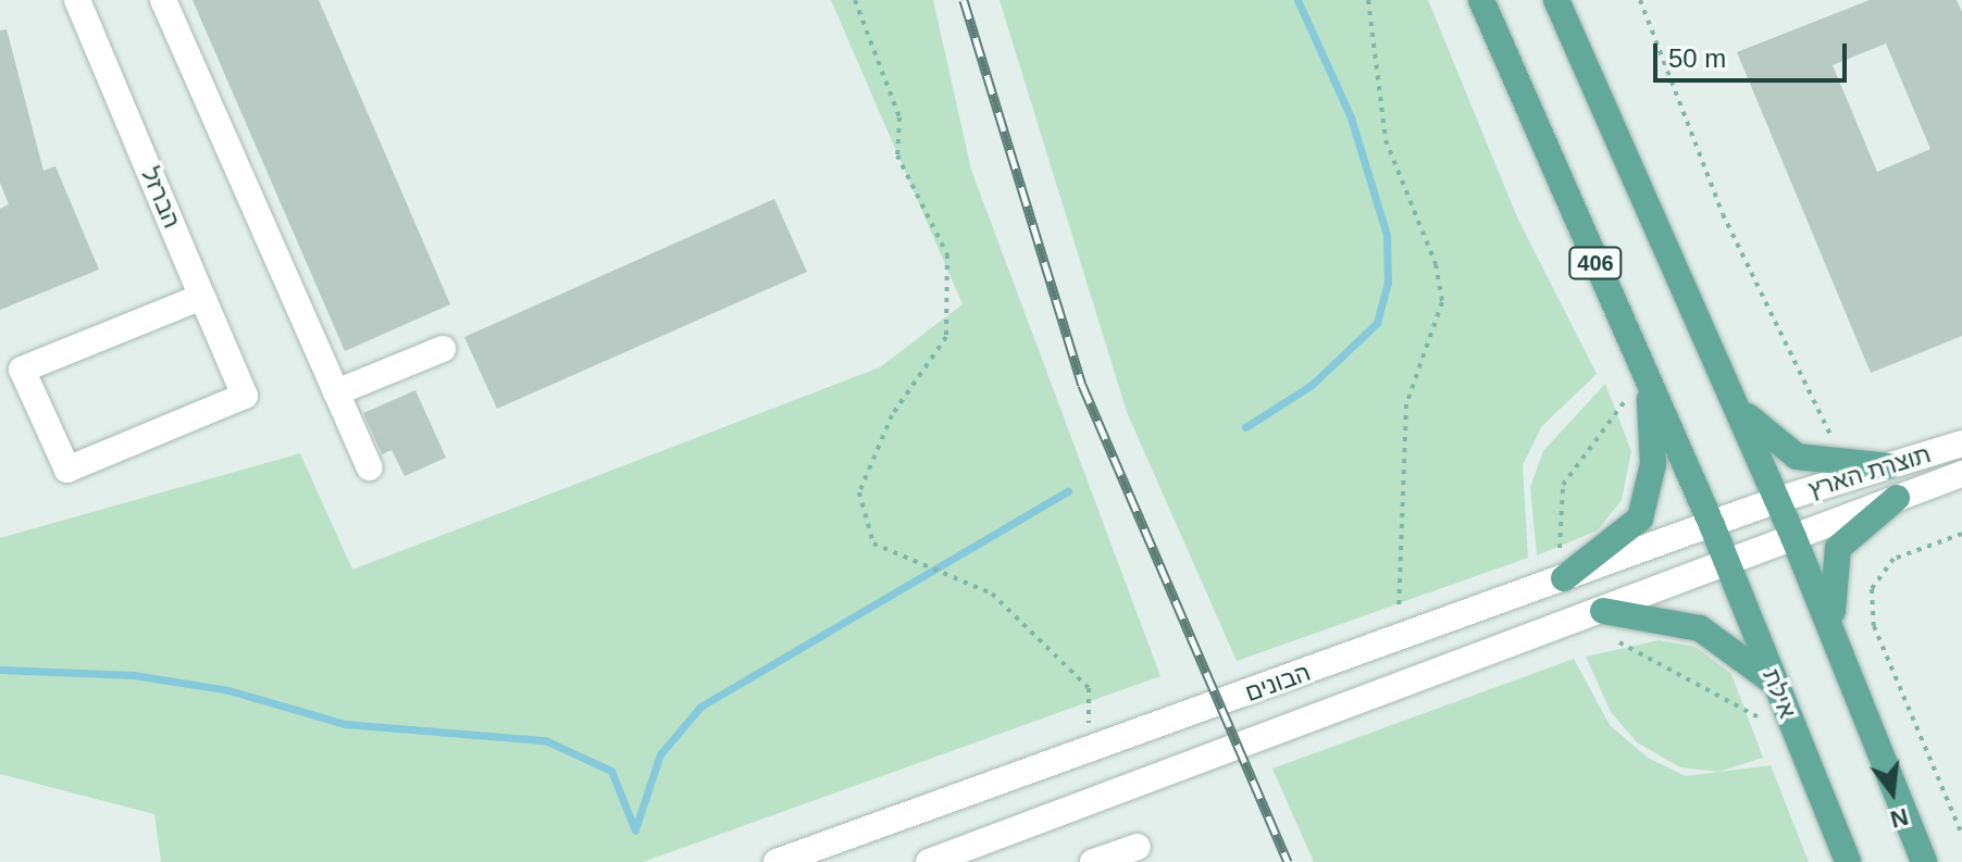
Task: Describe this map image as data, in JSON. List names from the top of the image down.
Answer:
{
  "streets": {
    "main road": ["406", "אילת"],
    "street": ["הברזל", "תוצרת הארץ", "הבונים"]
  },
  "crossings": [
    ["406", "הבונים"],
    ["406", "אילת"],
    ["תוצרת הארץ", "הבונים"],
    ["הבונים", "אילת"]
  ],
  "scale_bar": "50 m",
  "north": "bottom"
}
